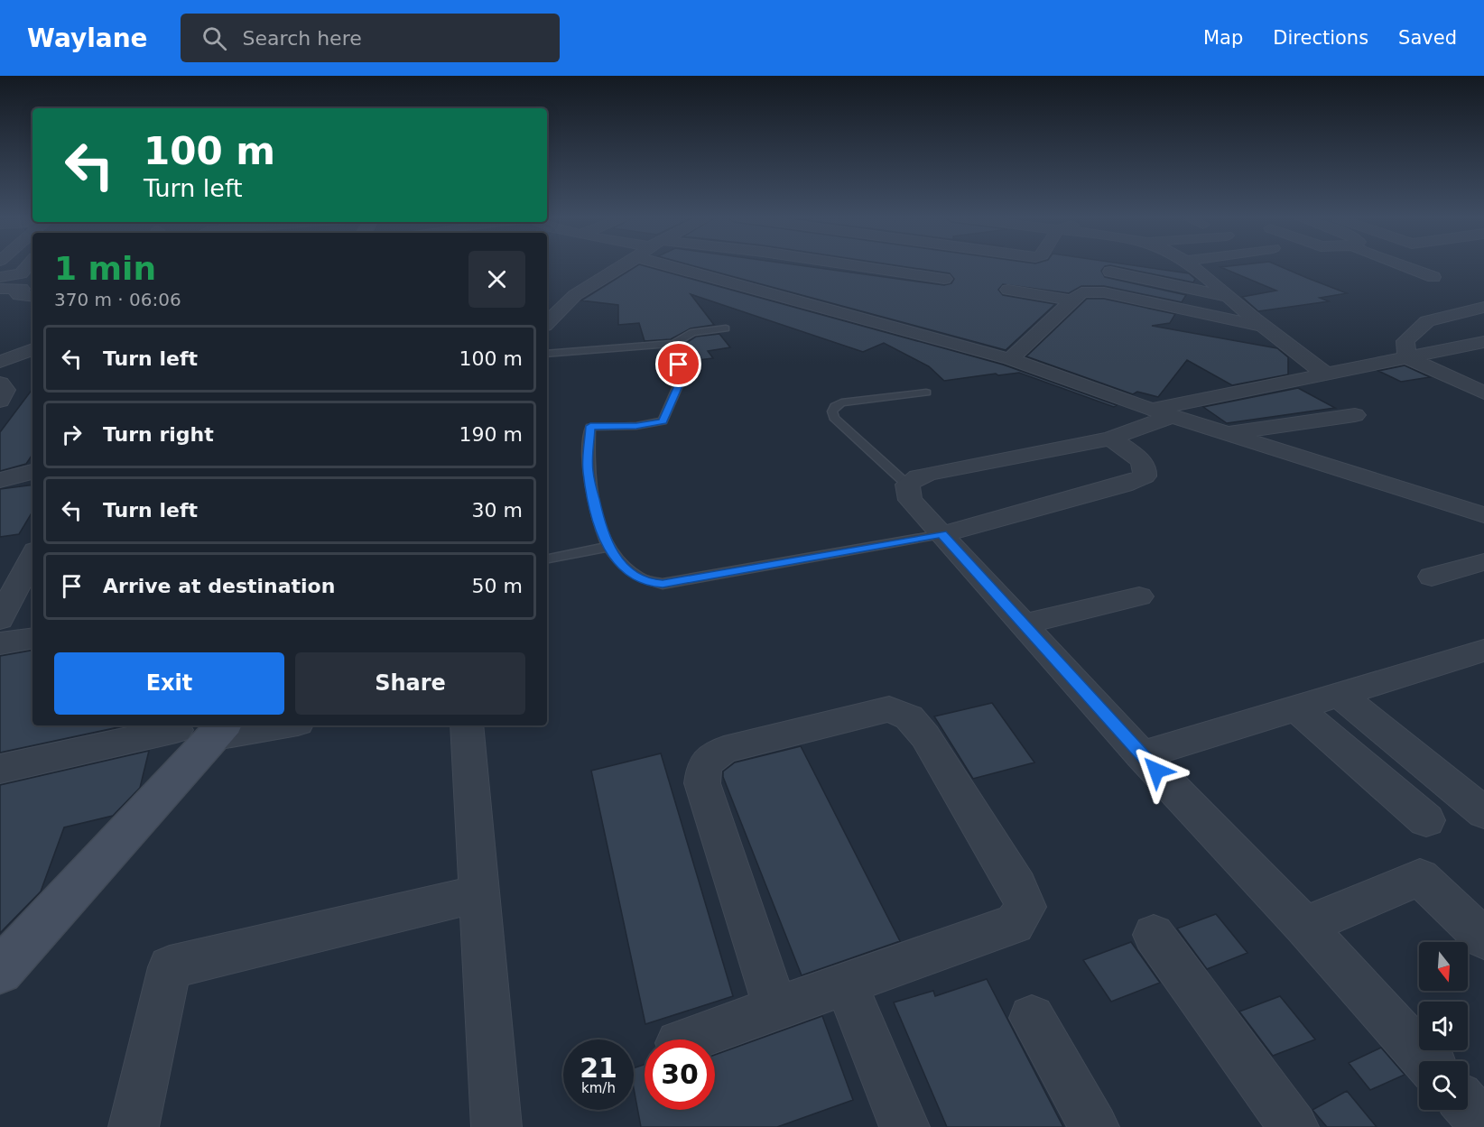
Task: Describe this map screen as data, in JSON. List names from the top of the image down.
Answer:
{
  "north": "bottom",
  "page": {
    "header": "Waylane",
    "search": "Search here",
    "nav": ["Map", "Directions", "Saved"],
    "turn": ["100 m", "Turn left"],
    "heading": ["1 min", "370 m · 06:06"],
    "list": [
      {
        "name": "Turn left",
        "value": "100 m"
      },
      {
        "name": "Turn right",
        "value": "190 m"
      },
      {
        "name": "Turn left",
        "value": "30 m"
      },
      {
        "name": "Arrive at destination",
        "value": "50 m"
      }
    ],
    "buttons": ["Exit", "Share"],
    "speed": "21 km/h",
    "limit": "30"
  }
}
